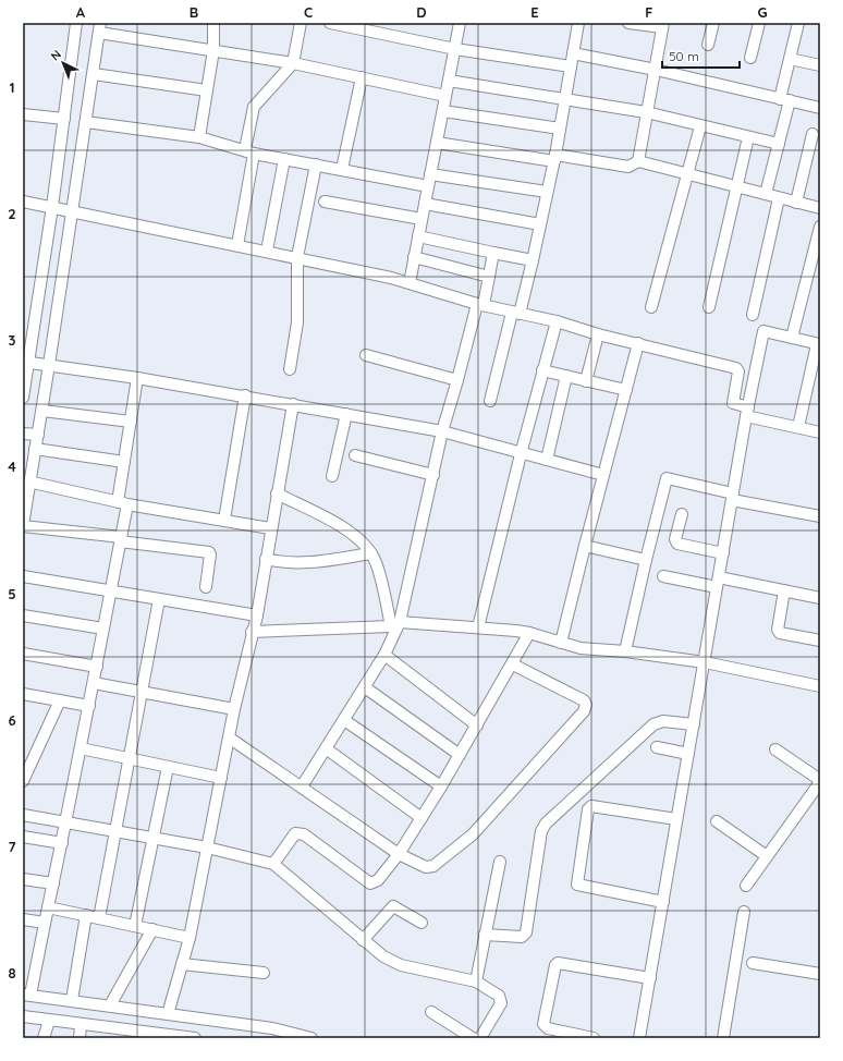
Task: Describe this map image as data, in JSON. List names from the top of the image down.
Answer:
{
  "scale_bar": "50 m",
  "north": "top left",
  "grid": {
    "columns": [
      "A",
      "B",
      "C",
      "D",
      "E",
      "F",
      "G"
    ],
    "rows": [
      "1",
      "2",
      "3",
      "4",
      "5",
      "6",
      "7",
      "8"
    ]
  }
}
